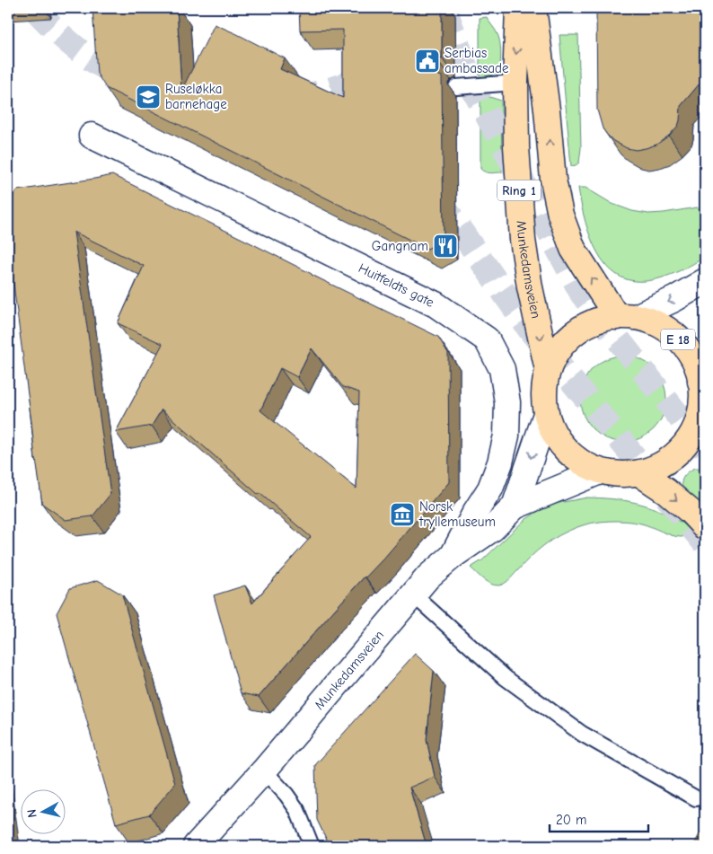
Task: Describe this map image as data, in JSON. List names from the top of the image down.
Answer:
{
  "streets": {
    "highway": ["Ring 1", "Munkedamsveien", "E 18"],
    "street": ["Huitfeldts gate"]
  },
  "crossings": [
    ["Ring 1", "Munkedamsveien"],
    ["Ring 1", "E 18"],
    ["Munkedamsveien", "Huitfeldts gate"],
    ["Munkedamsveien", "E 18"]
  ],
  "places": {
    "public building": ["Serbias ambassade"],
    "school or university": ["Ruseløkka barnehage"],
    "restaurant": ["Gangnam"],
    "museum": ["Norsk tryllemuseum"]
  },
  "scale_bar": "20 m",
  "north": "left"
}
